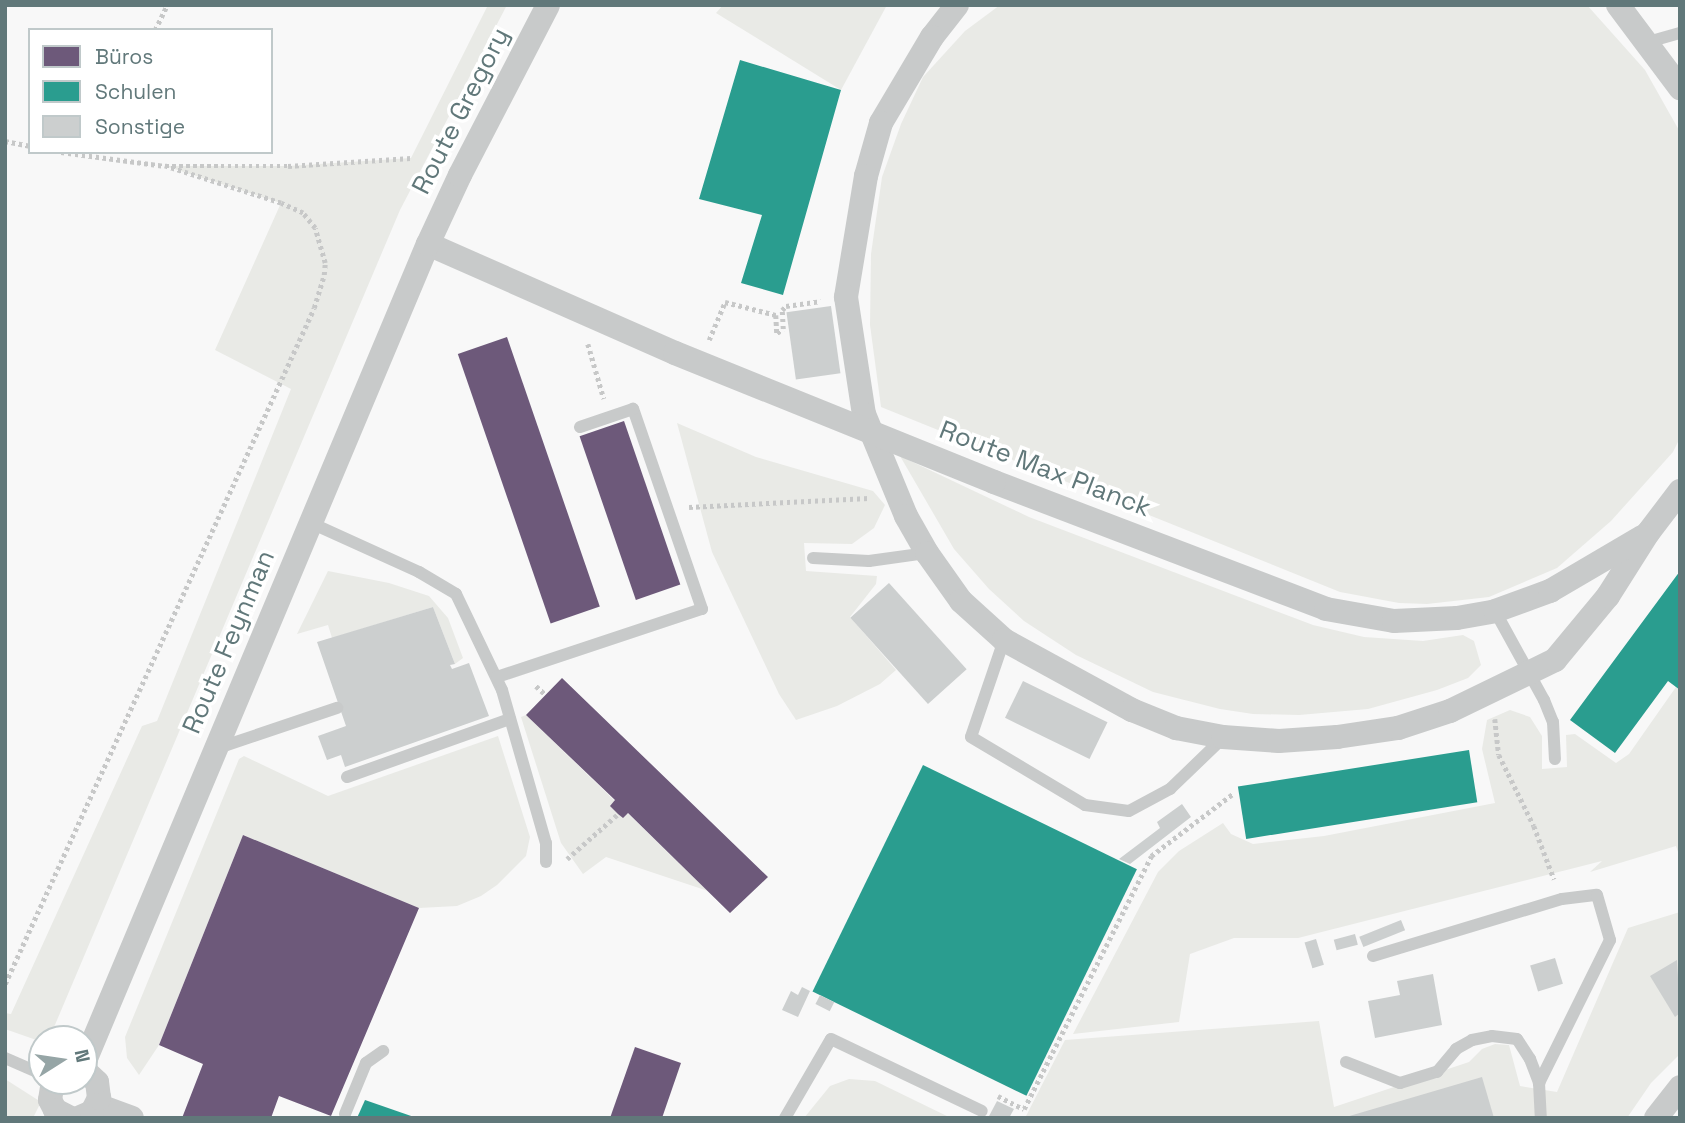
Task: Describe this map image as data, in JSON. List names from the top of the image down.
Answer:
{
  "streets": {
    "street": ["Route Gregory", "Route Max Planck", "Route Feynman"]
  },
  "crossings": [
    ["Route Gregory", "Route Max Planck"],
    ["Route Gregory", "Route Feynman"],
    ["Route Max Planck", "Route Feynman"]
  ],
  "legend": ["Büros", "Schulen", "Sonstige"],
  "north": "right"
}
